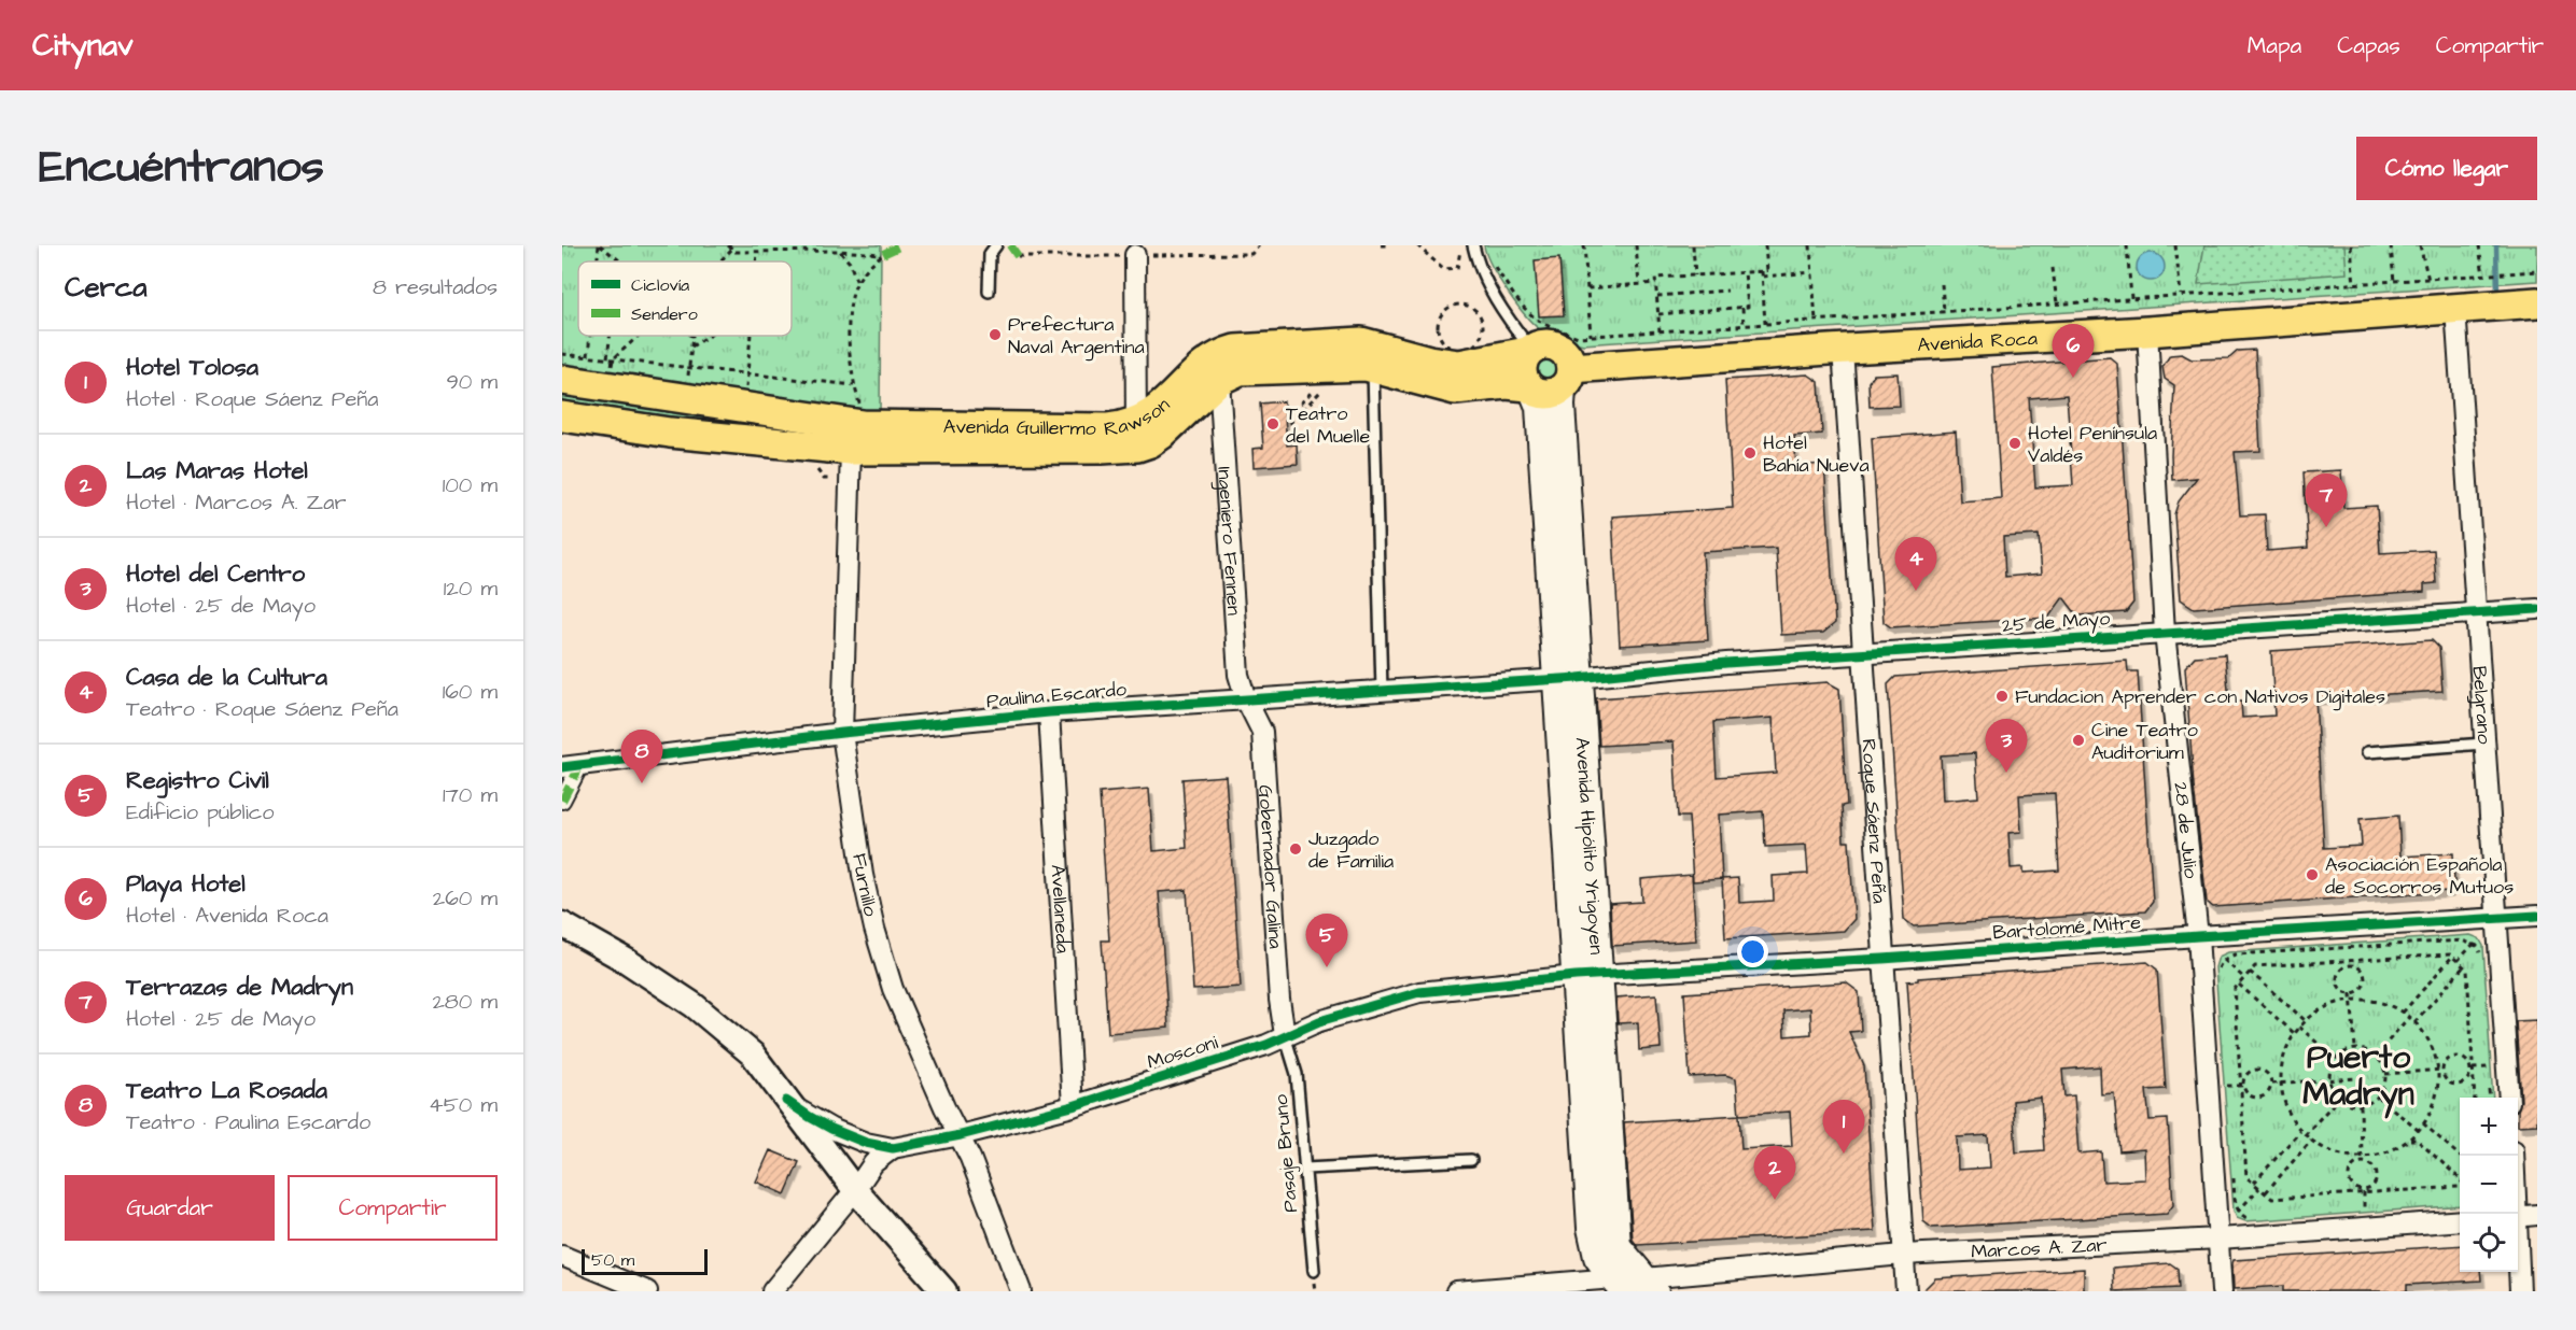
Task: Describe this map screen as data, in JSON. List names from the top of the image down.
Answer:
{
  "streets": {
    "main road": ["Avenida Roca", "Avenida Guillermo Rawson", "Avenida Hipólito Yrigoyen"],
    "street": [
      "Ingeniero Fennen",
      "25 de Mayo",
      "Paulina Escardo",
      "Belgrano",
      "Roque Sáenz Peña",
      "28 de Julio",
      "Gobernador Galina",
      "Furnillo",
      "Avellaneda",
      "Bartolomé Mitre",
      "Mosconi",
      "Marcos A. Zar"
    ],
    "lane": ["Pasaje Bruno"]
  },
  "crossings": [
    ["Avenida Roca", "Avenida Guillermo Rawson"],
    ["Avenida Roca", "Belgrano"],
    ["Avenida Roca", "Roque Sáenz Peña"],
    ["Avenida Roca", "28 de Julio"],
    ["Avenida Roca", "Avenida Hipólito Yrigoyen"],
    ["Avenida Guillermo Rawson", "Ingeniero Fennen"],
    ["Avenida Guillermo Rawson", "Avenida Hipólito Yrigoyen"],
    ["Avenida Guillermo Rawson", "Furnillo"],
    ["Ingeniero Fennen", "Paulina Escardo"],
    ["Ingeniero Fennen", "Gobernador Galina"],
    ["25 de Mayo", "Paulina Escardo"],
    ["25 de Mayo", "Belgrano"],
    ["25 de Mayo", "Roque Sáenz Peña"],
    ["25 de Mayo", "28 de Julio"],
    ["25 de Mayo", "Avenida Hipólito Yrigoyen"],
    ["Paulina Escardo", "Avenida Hipólito Yrigoyen"],
    ["Paulina Escardo", "Gobernador Galina"],
    ["Paulina Escardo", "Furnillo"],
    ["Paulina Escardo", "Avellaneda"],
    ["Belgrano", "Bartolomé Mitre"],
    ["Roque Sáenz Peña", "Bartolomé Mitre"],
    ["Roque Sáenz Peña", "Marcos A. Zar"],
    ["28 de Julio", "Bartolomé Mitre"],
    ["28 de Julio", "Marcos A. Zar"],
    ["Avenida Hipólito Yrigoyen", "Bartolomé Mitre"],
    ["Avenida Hipólito Yrigoyen", "Mosconi"],
    ["Avenida Hipólito Yrigoyen", "Marcos A. Zar"],
    ["Gobernador Galina", "Mosconi"],
    ["Gobernador Galina", "Pasaje Bruno"],
    ["Furnillo", "Mosconi"],
    ["Avellaneda", "Mosconi"],
    ["Bartolomé Mitre", "Mosconi"],
    ["Mosconi", "Pasaje Bruno"]
  ],
  "districts": ["Puerto Madryn"],
  "places": [
    "Prefectura Naval Argentina",
    "Teatro del Muelle",
    "Hotel Península Valdés",
    "Hotel Bahía Nueva",
    "Fundacion Aprender con Nativos Digitales",
    "Cine Teatro Auditorium",
    "Juzgado de Familia",
    "Asociación Española de Socorros Mutuos"
  ],
  "legend": ["Ciclovía", "Sendero"],
  "scale_bar": "50 m",
  "page": {
    "header": "Citynav",
    "nav": ["Mapa", "Capas", "Compartir"],
    "title": "Encuéntranos",
    "buttons": [
      "Cómo llegar",
      ["Guardar", "Compartir"]
    ],
    "heading": ["Cerca", "8 resultados"],
    "pins": [
      "6",
      "7",
      "4",
      "3",
      "8",
      "5",
      "1",
      "2"
    ],
    "list": [
      {
        "mark": "1",
        "name": "Hotel Tolosa",
        "note": "Hotel · Roque Sáenz Peña",
        "value": "90 m"
      },
      {
        "mark": "2",
        "name": "Las Maras Hotel",
        "note": "Hotel · Marcos A. Zar",
        "value": "100 m"
      },
      {
        "mark": "3",
        "name": "Hotel del Centro",
        "note": "Hotel · 25 de Mayo",
        "value": "120 m"
      },
      {
        "mark": "4",
        "name": "Casa de la Cultura",
        "note": "Teatro · Roque Sáenz Peña",
        "value": "160 m"
      },
      {
        "mark": "5",
        "name": "Registro Civil",
        "note": "Edificio público",
        "value": "170 m"
      },
      {
        "mark": "6",
        "name": "Playa Hotel",
        "note": "Hotel · Avenida Roca",
        "value": "260 m"
      },
      {
        "mark": "7",
        "name": "Terrazas de Madryn",
        "note": "Hotel · 25 de Mayo",
        "value": "280 m"
      },
      {
        "mark": "8",
        "name": "Teatro La Rosada",
        "note": "Teatro · Paulina Escardo",
        "value": "450 m"
      }
    ],
    "map_buttons": ["+", "−"],
    "scale": "50 m"
  }
}
